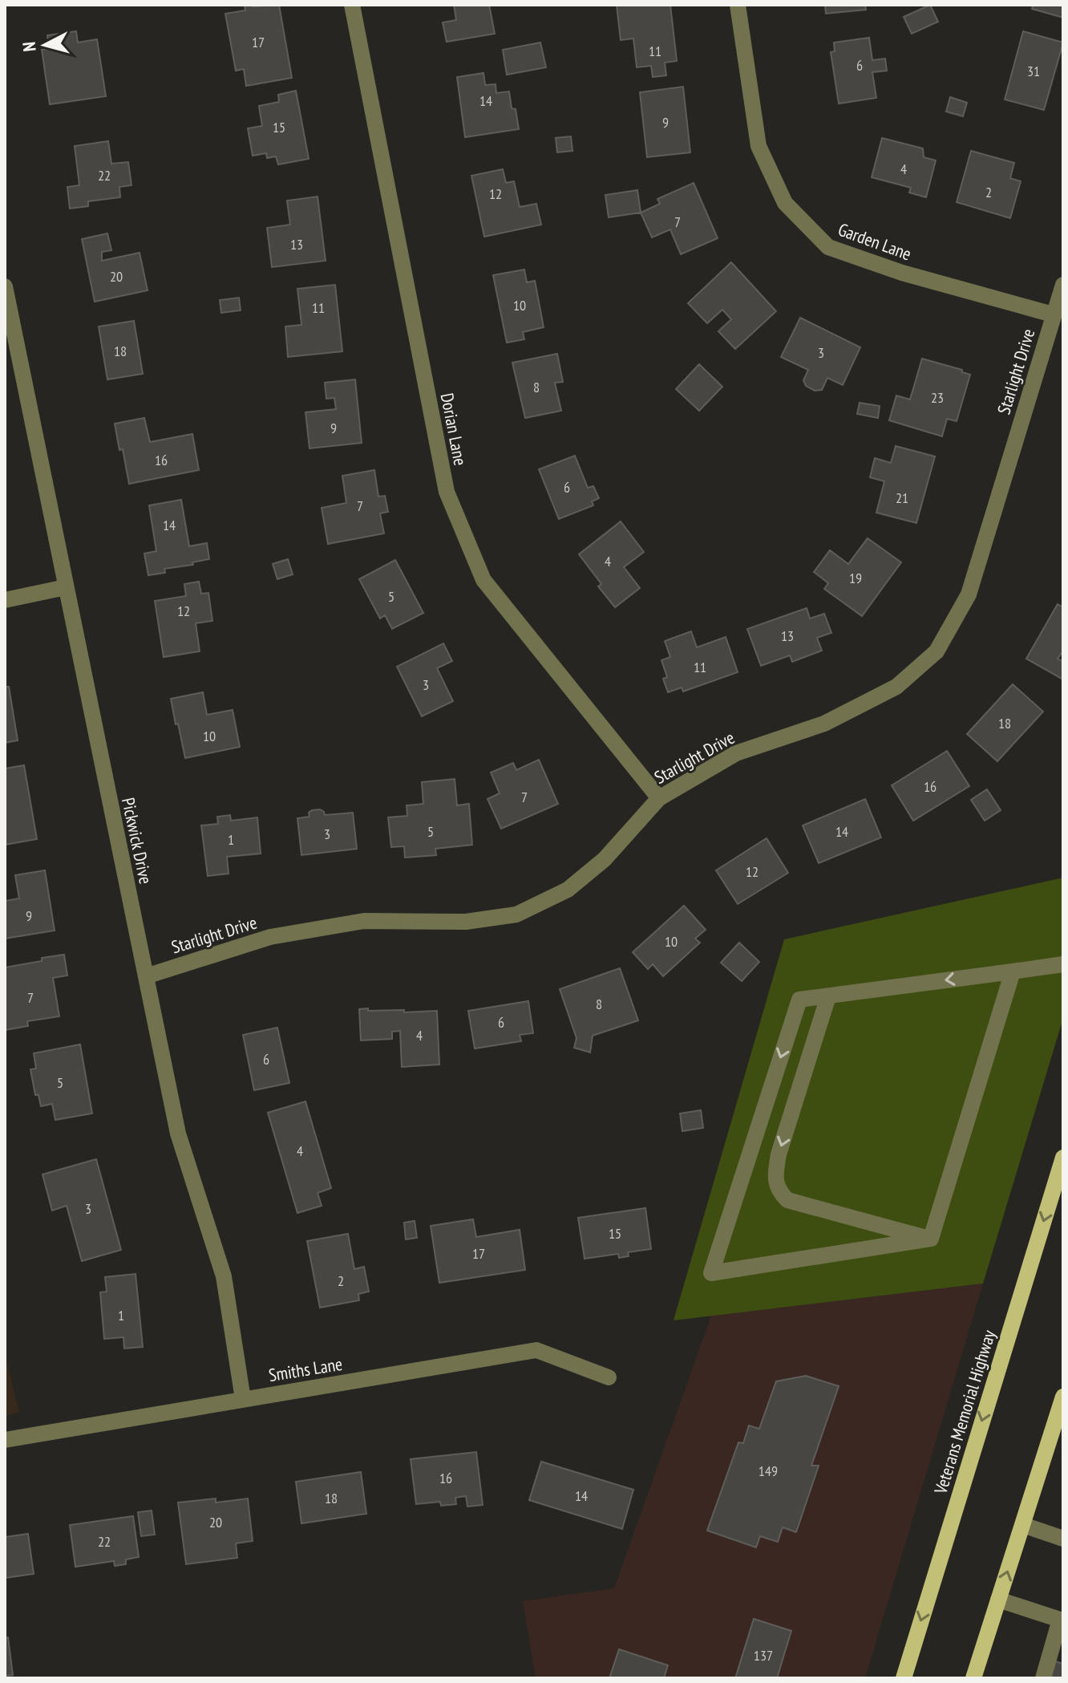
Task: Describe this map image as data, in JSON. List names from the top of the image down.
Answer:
{
  "streets": {
    "main road": ["Veterans Memorial Highway"],
    "street": [
      "Garden Lane",
      "Starlight Drive",
      "Dorian Lane",
      "Pickwick Drive",
      "Smiths Lane"
    ]
  },
  "crossings": [
    ["Garden Lane", "Starlight Drive"],
    ["Starlight Drive", "Dorian Lane"],
    ["Starlight Drive", "Pickwick Drive"],
    ["Pickwick Drive", "Smiths Lane"]
  ],
  "house_numbers": [
    "17",
    "11",
    "6",
    "31",
    "14",
    "9",
    "15",
    "4",
    "22",
    "2",
    "12",
    "7",
    "13",
    "20",
    "10",
    "11",
    "18",
    "3",
    "8",
    "23",
    "9",
    "16",
    "6",
    "21",
    "7",
    "14",
    "4",
    "19",
    "5",
    "12",
    "13",
    "11",
    "3",
    "18",
    "10",
    "16",
    "7",
    "5",
    "14",
    "3",
    "1",
    "12",
    "9",
    "10",
    "7",
    "8",
    "6",
    "4",
    "6",
    "5",
    "4",
    "3",
    "15",
    "17",
    "2",
    "1",
    "149",
    "16",
    "14",
    "18",
    "20",
    "22",
    "137"
  ],
  "north": "left"
}
